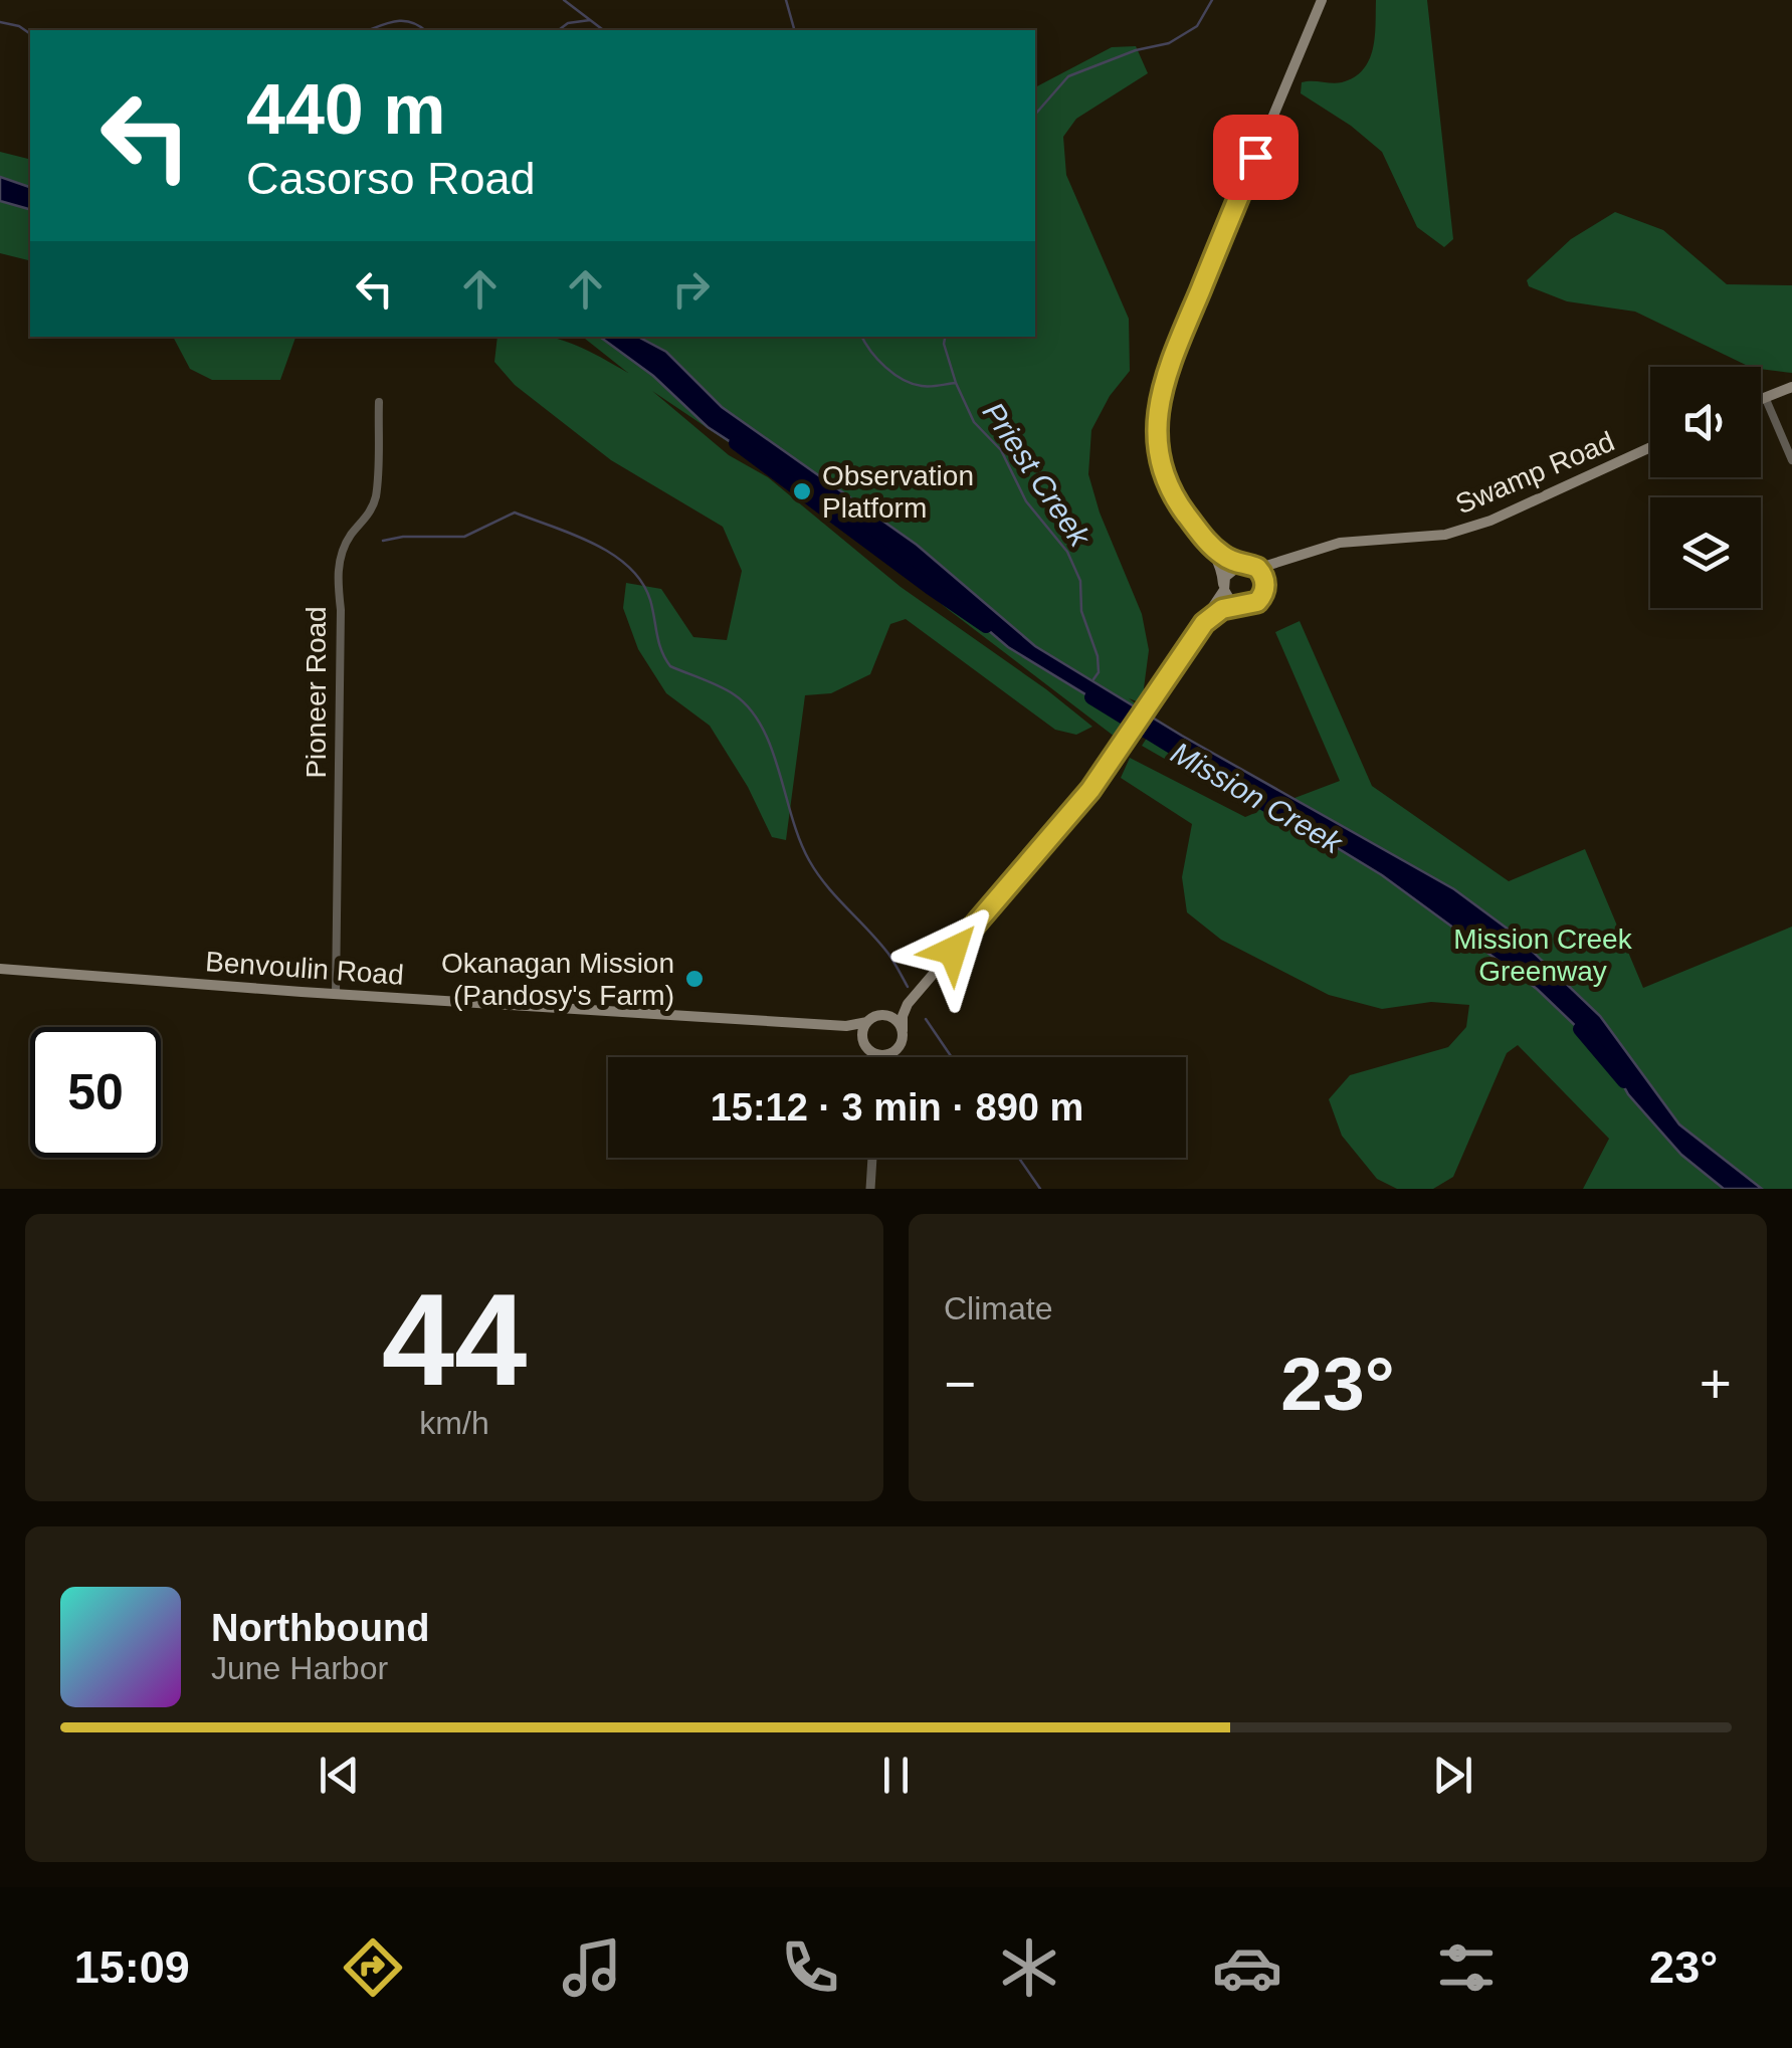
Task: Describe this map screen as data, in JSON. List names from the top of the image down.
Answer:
{
  "streets": {
    "main road": ["Swamp Road", "Benvoulin Road"],
    "street": ["Pioneer Road"]
  },
  "crossings": [
    ["Pioneer Road", "Benvoulin Road"]
  ],
  "water": ["Priest Creek", "Mission Creek"],
  "parks": ["Mission Creek Greenway"],
  "places": ["Observation Platform", "Okanagan Mission (Pandosy's Farm)"],
  "page": {
    "turn": ["440 m", "Casorso Road"],
    "limit": "50",
    "trip": "15:12 · 3 min · 890 m",
    "tile": [
      ["44", "km/h"],
      "Climate"
    ],
    "heat": ["−", "23°", "+"],
    "song": ["Northbound", "June Harbor"],
    "tabs": ["15:09", "23°"]
  }
}
